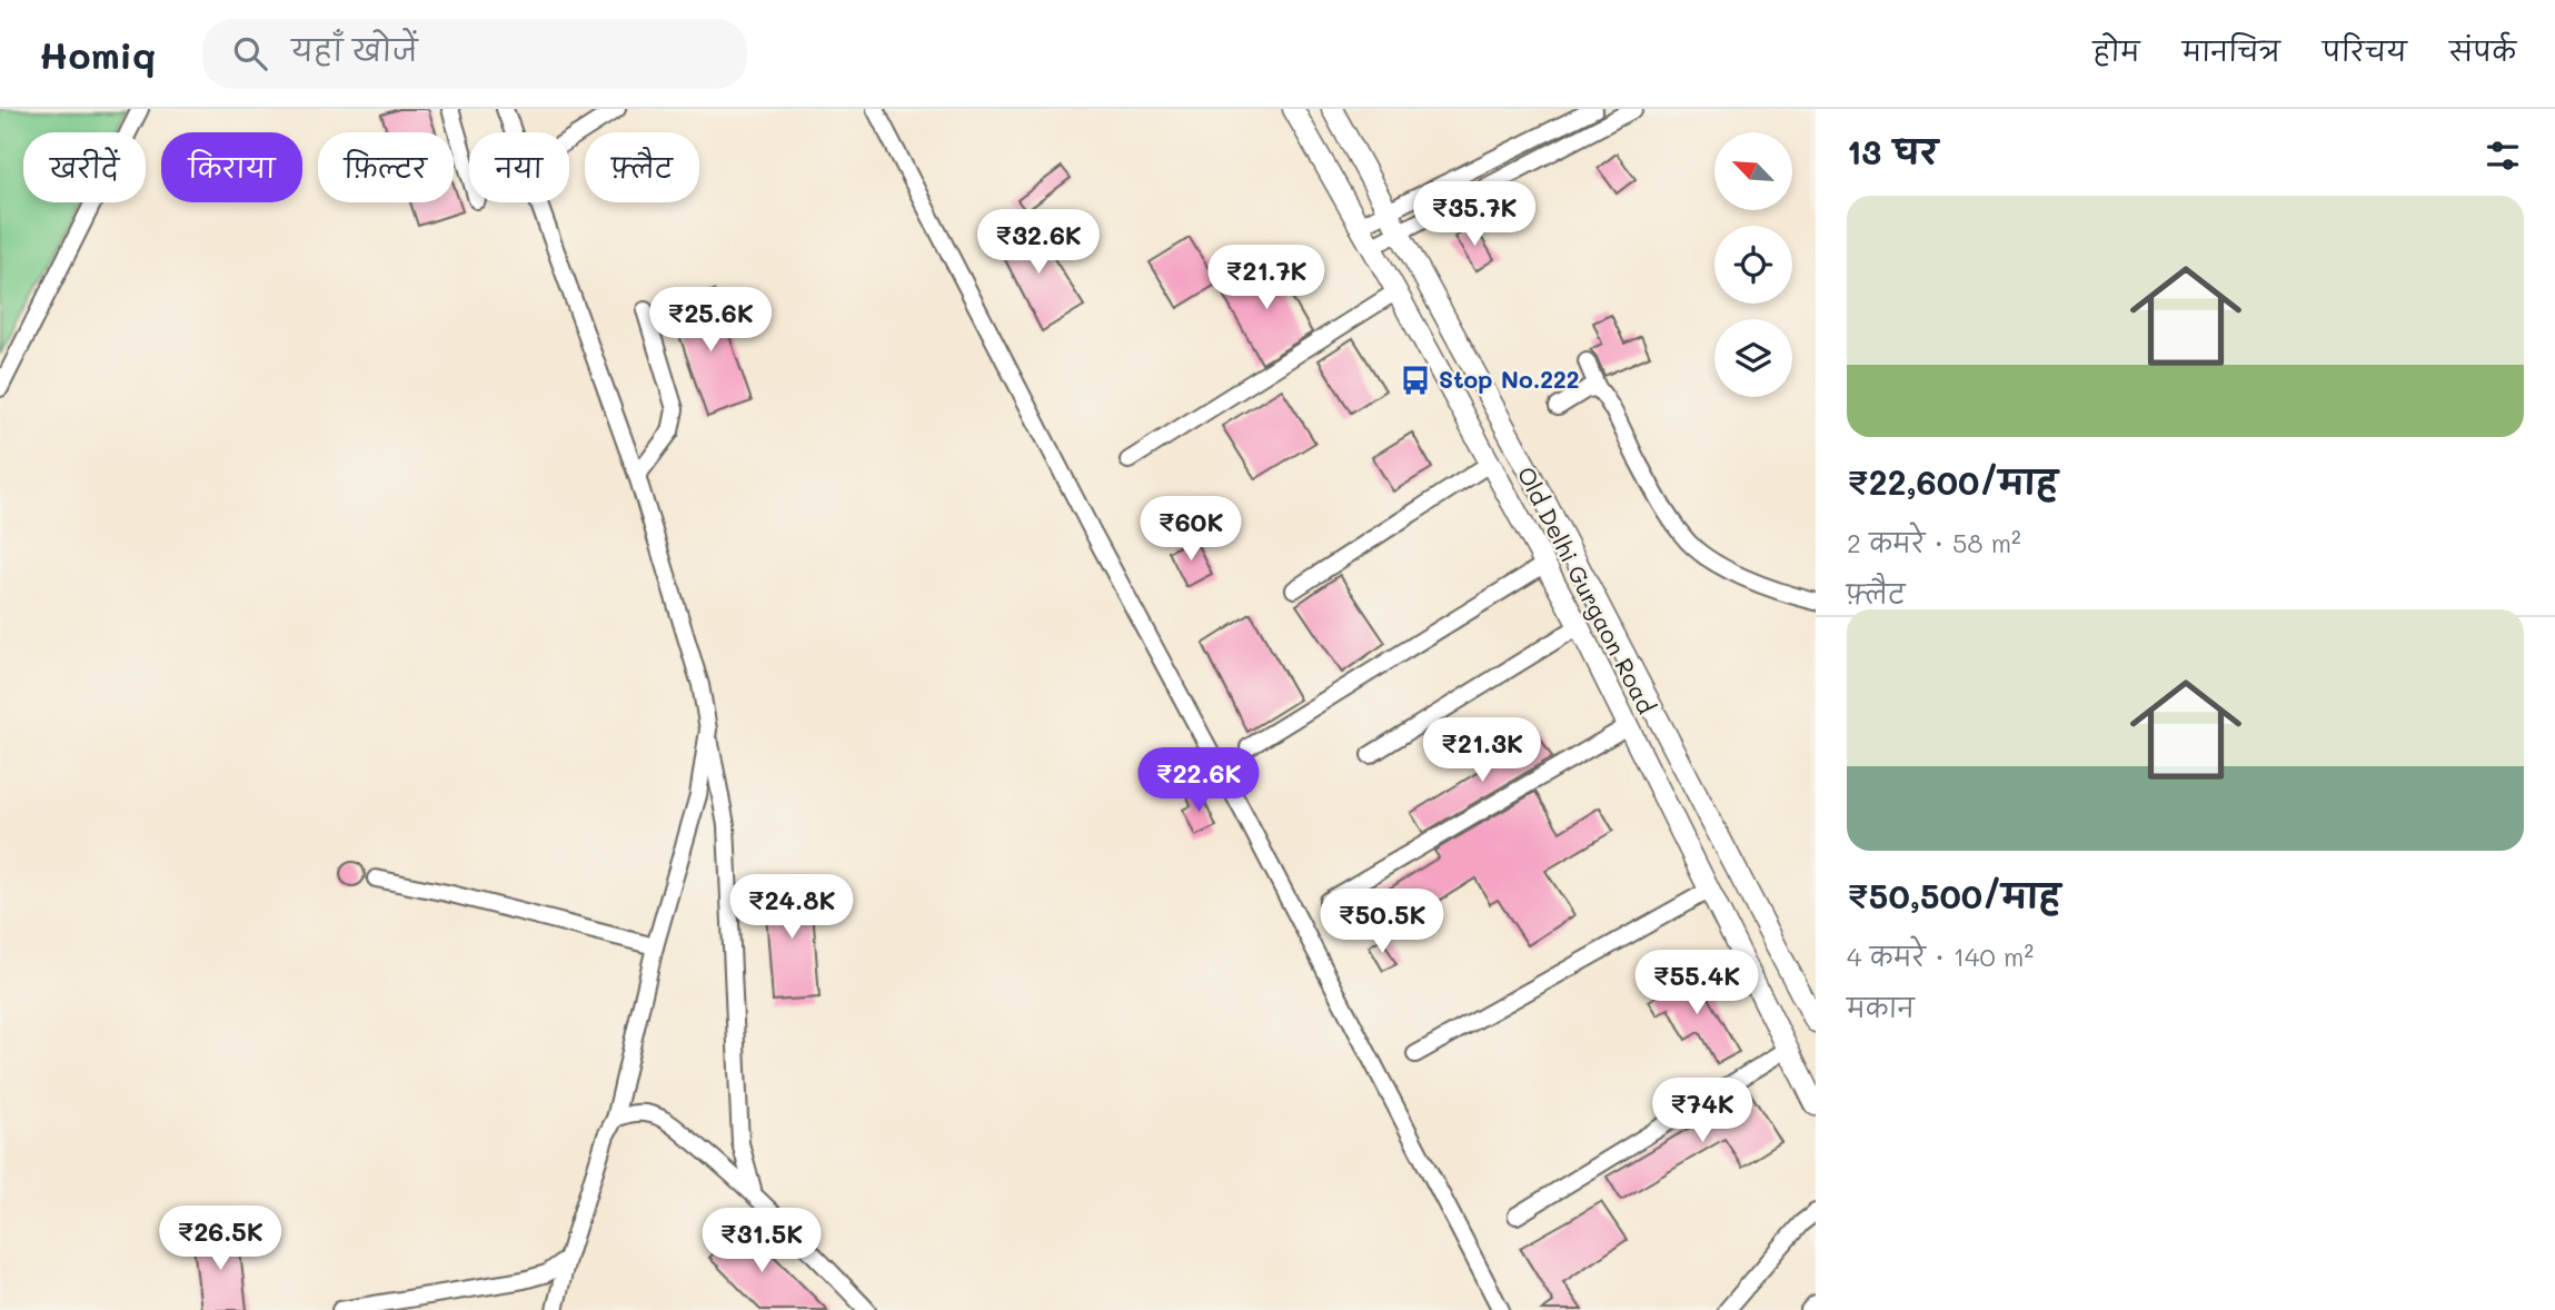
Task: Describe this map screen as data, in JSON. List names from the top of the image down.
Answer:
{
  "streets": {
    "main road": ["Old Delhi Gurgaon Road"]
  },
  "places": {
    "bus stop": ["Stop No.222"]
  },
  "north": "top left",
  "page": {
    "header": "Homiq",
    "search": "यहाँ खोजें",
    "nav": [
      "होम",
      "मानचित्र",
      "परिचय",
      "संपर्क"
    ],
    "heading": "13 घर",
    "chip": [
      "खरीदें",
      "किराया",
      "फ़िल्टर",
      "नया",
      "फ़्लैट"
    ],
    "price": [
      "₹35.7K",
      "₹32.6K",
      "₹21.7K",
      "₹25.6K",
      "₹60K",
      "₹21.3K",
      "₹22.6K",
      "₹24.8K",
      "₹50.5K",
      "₹55.4K",
      "₹74K",
      "₹26.5K",
      "₹31.5K"
    ],
    "list": [
      {
        "name": "₹22,600/माह",
        "note": "2 कमरे · 58 m² · फ़्लैट"
      },
      {
        "name": "₹50,500/माह",
        "note": "4 कमरे · 140 m² · मकान"
      }
    ]
  }
}
